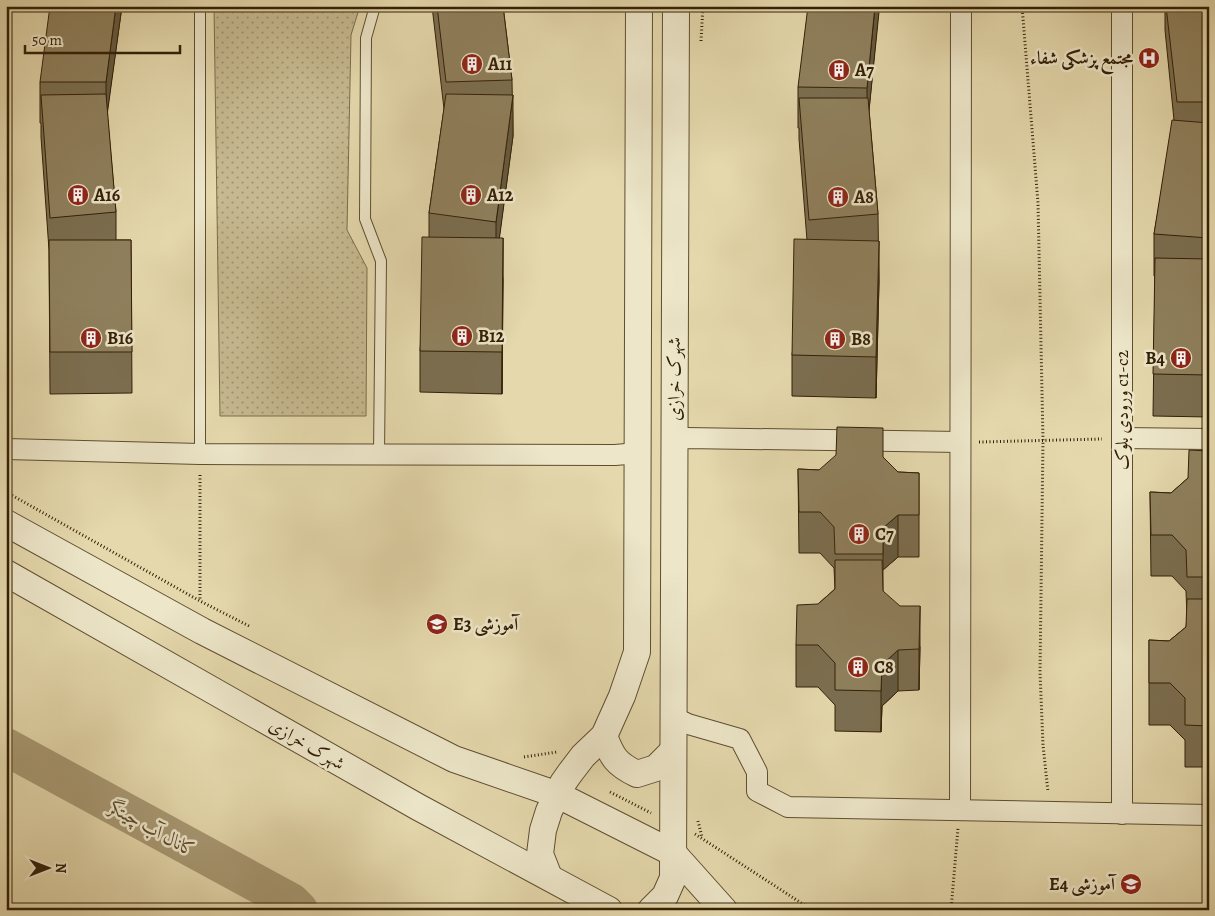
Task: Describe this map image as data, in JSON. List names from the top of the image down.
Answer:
{
  "streets": {
    "street": ["شهرک خرازی", "ورودی بلوک c1-c2"]
  },
  "water": ["کانال آب چیتگر"],
  "places": {
    "hospital": ["مجتمع پزشکی شفاء"],
    "building": [
      "A11",
      "A7",
      "A16",
      "A12",
      "A8",
      "B12",
      "B16",
      "B8",
      "B4",
      "C7",
      "C8"
    ],
    "school or university": ["E3 آموزشی", "E4 آموزشی"]
  },
  "scale_bar": "50 m",
  "north": "right"
}
